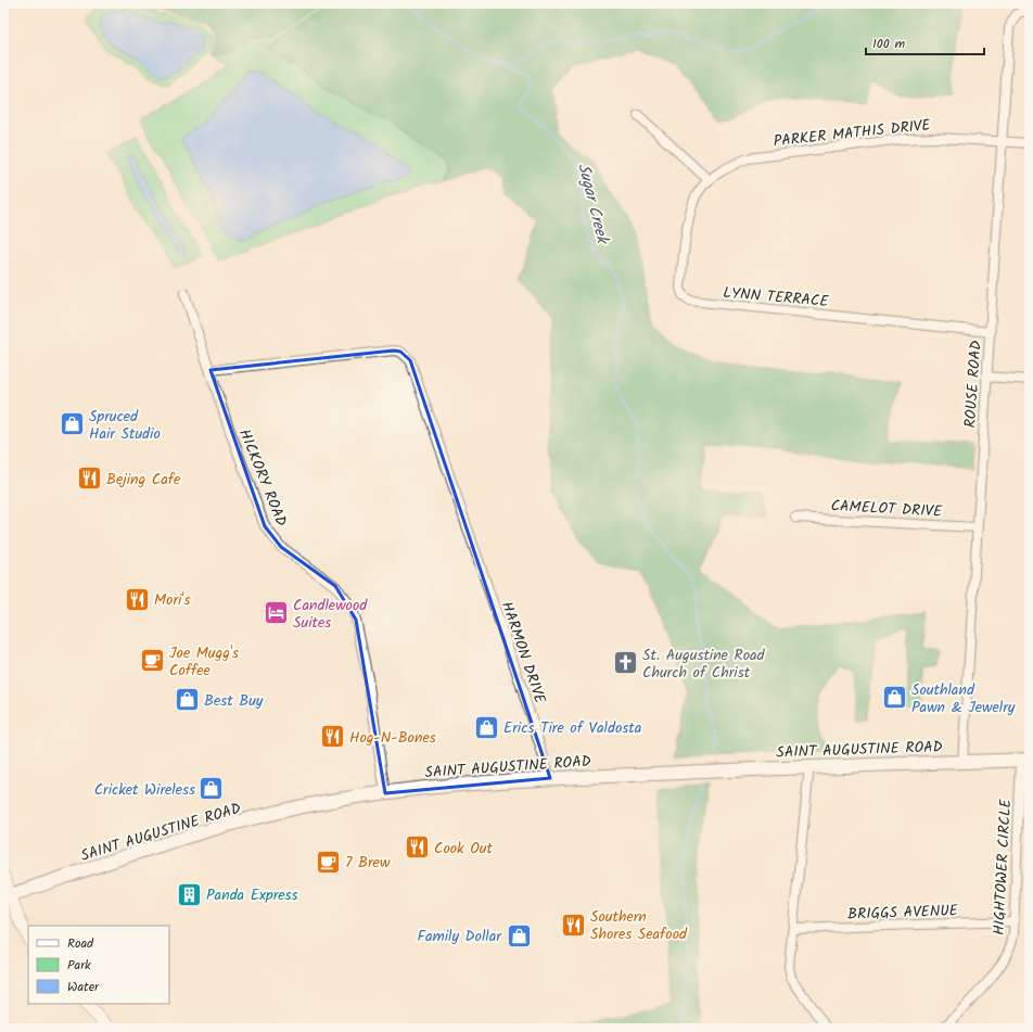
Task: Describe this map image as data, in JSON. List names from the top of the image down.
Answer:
{
  "streets": {
    "main road": ["SAINT AUGUSTINE ROAD"],
    "street": [
      "PARKER MATHIS DRIVE",
      "LYNN TERRACE",
      "ROUSE ROAD",
      "HICKORY ROAD",
      "CAMELOT DRIVE",
      "HARMON DRIVE",
      "HIGHTOWER CIRCLE",
      "BRIGGS AVENUE"
    ]
  },
  "crossings": [
    ["PARKER MATHIS DRIVE", "LYNN TERRACE"],
    ["PARKER MATHIS DRIVE", "ROUSE ROAD"],
    ["LYNN TERRACE", "ROUSE ROAD"],
    ["ROUSE ROAD", "CAMELOT DRIVE"],
    ["ROUSE ROAD", "SAINT AUGUSTINE ROAD"],
    ["HICKORY ROAD", "HARMON DRIVE"],
    ["HICKORY ROAD", "SAINT AUGUSTINE ROAD"],
    ["HARMON DRIVE", "SAINT AUGUSTINE ROAD"],
    ["SAINT AUGUSTINE ROAD", "HIGHTOWER CIRCLE"],
    ["HIGHTOWER CIRCLE", "BRIGGS AVENUE"]
  ],
  "water": ["Sugar Creek"],
  "places": {
    "shop": [
      "Spruced Hair Studio",
      "Southland Pawn & Jewelry",
      "Best Buy",
      "Erics Tire of Valdosta",
      "Cricket Wireless",
      "Family Dollar"
    ],
    "restaurant": [
      "Bejing Cafe",
      "Mori's",
      "Hog-N-Bones",
      "Cook Out",
      "Southern Shores Seafood"
    ],
    "hotel": ["Candlewood Suites"],
    "cafe": ["Joe Mugg's Coffee", "7 Brew"],
    "church": ["St. Augustine Road Church of Christ"],
    "building": ["Panda Express"]
  },
  "legend": ["Road", "Park", "Water"],
  "scale_bar": "100 m"
}
